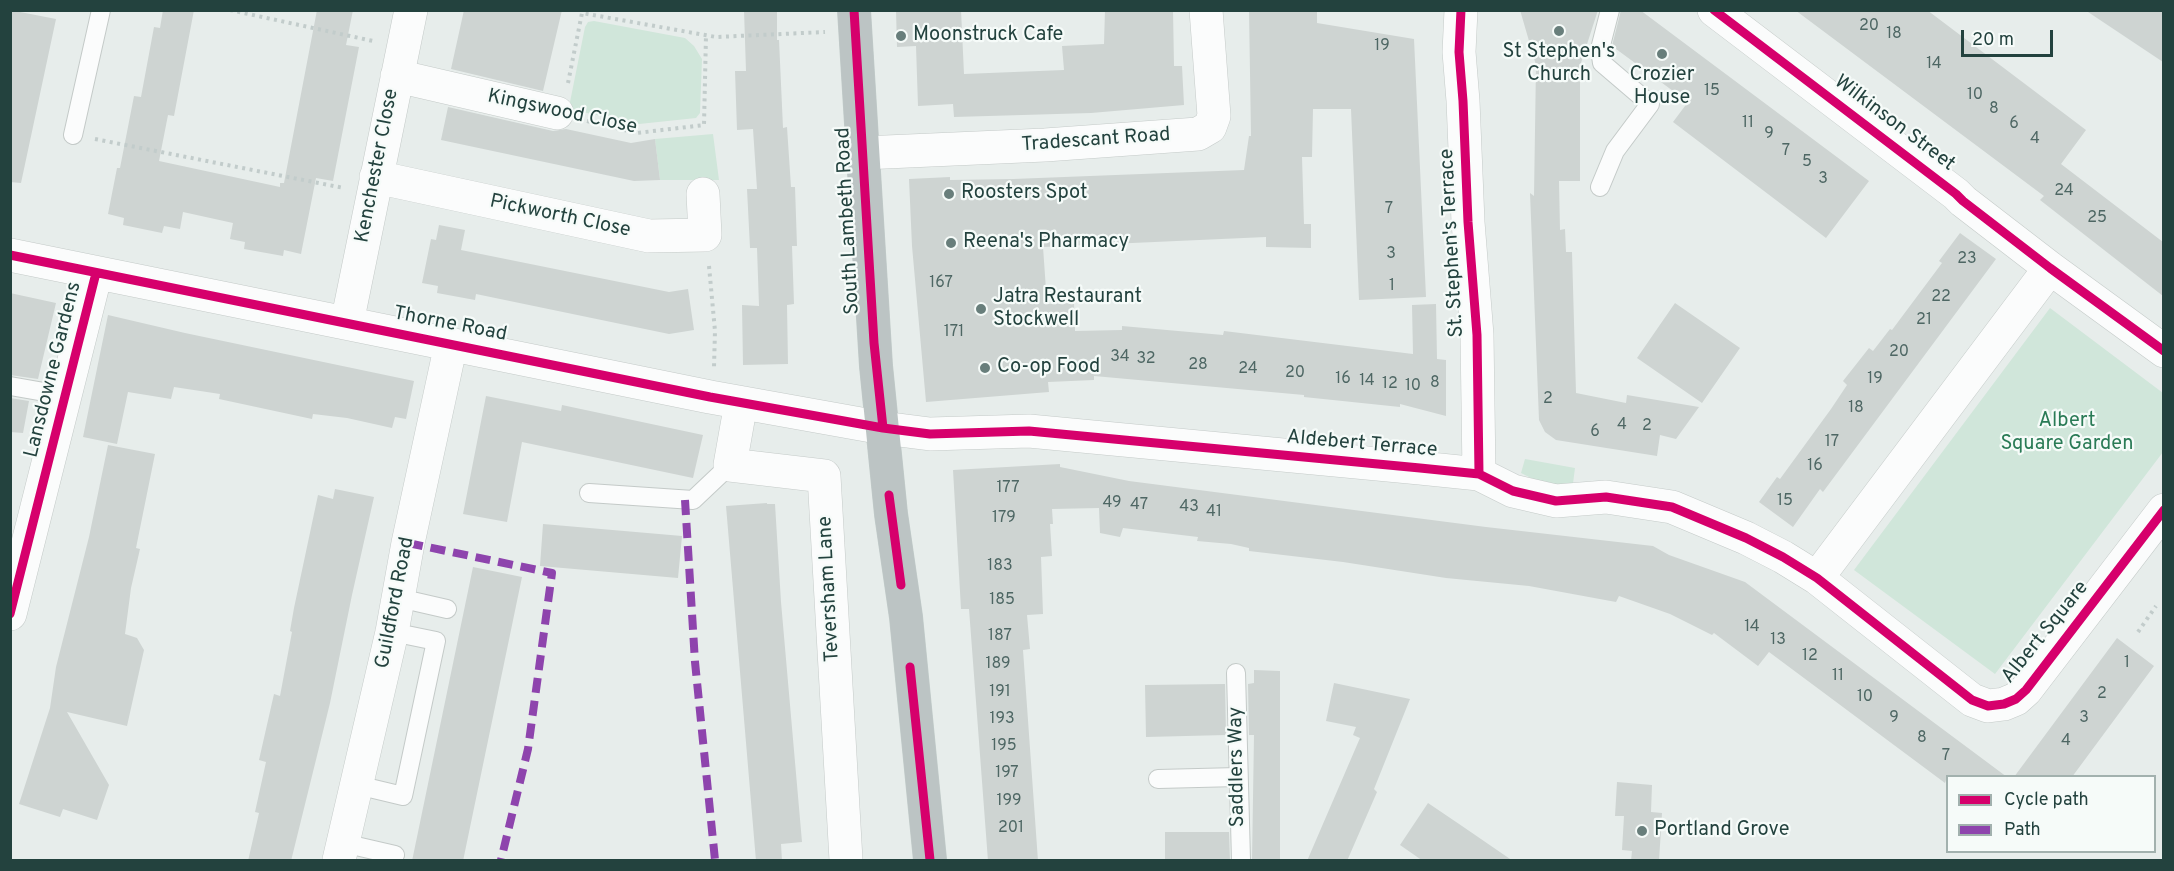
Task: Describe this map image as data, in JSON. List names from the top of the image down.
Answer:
{
  "streets": {
    "highway": ["South Lambeth Road"],
    "street": [
      "Kingswood Close",
      "Wilkinson Street",
      "Tradescant Road",
      "Kenchester Close",
      "Pickworth Close",
      "St. Stephen's Terrace",
      "Thorne Road",
      "Lansdowne Gardens",
      "Aldebert Terrace",
      "Teversham Lane",
      "Guildford Road",
      "Albert Square"
    ],
    "lane": ["Saddlers Way"]
  },
  "crossings": [
    ["Kingswood Close", "Kenchester Close"],
    ["Tradescant Road", "South Lambeth Road"],
    ["Kenchester Close", "Pickworth Close"],
    ["Kenchester Close", "Thorne Road"],
    ["South Lambeth Road", "Thorne Road"],
    ["South Lambeth Road", "Aldebert Terrace"],
    ["St. Stephen's Terrace", "Aldebert Terrace"],
    ["Thorne Road", "Lansdowne Gardens"],
    ["Thorne Road", "Aldebert Terrace"],
    ["Thorne Road", "Guildford Road"],
    ["Aldebert Terrace", "Albert Square"]
  ],
  "parks": ["Albert Square Garden"],
  "places": [
    "St Stephen's Church",
    "Moonstruck Cafe",
    "Crozier House",
    "Roosters Spot",
    "Reena's Pharmacy",
    "Jatra Restaurant Stockwell",
    "Co-op Food",
    "Portland Grove"
  ],
  "house_numbers": [
    "20",
    "18",
    "19",
    "14",
    "15",
    "10",
    "8",
    "11",
    "6",
    "9",
    "4",
    "7",
    "5",
    "3",
    "24",
    "7",
    "25",
    "3",
    "23",
    "167",
    "1",
    "22",
    "21",
    "171",
    "20",
    "34",
    "32",
    "28",
    "24",
    "20",
    "16",
    "19",
    "14",
    "8",
    "12",
    "10",
    "2",
    "18",
    "4",
    "2",
    "6",
    "17",
    "16",
    "177",
    "15",
    "49",
    "47",
    "43",
    "41",
    "179",
    "183",
    "185",
    "14",
    "187",
    "13",
    "12",
    "1",
    "189",
    "11",
    "191",
    "2",
    "10",
    "9",
    "3",
    "193",
    "8",
    "4",
    "195",
    "7",
    "197",
    "199",
    "201"
  ],
  "legend": ["Cycle path", "Path"],
  "scale_bar": "20 m"
}
